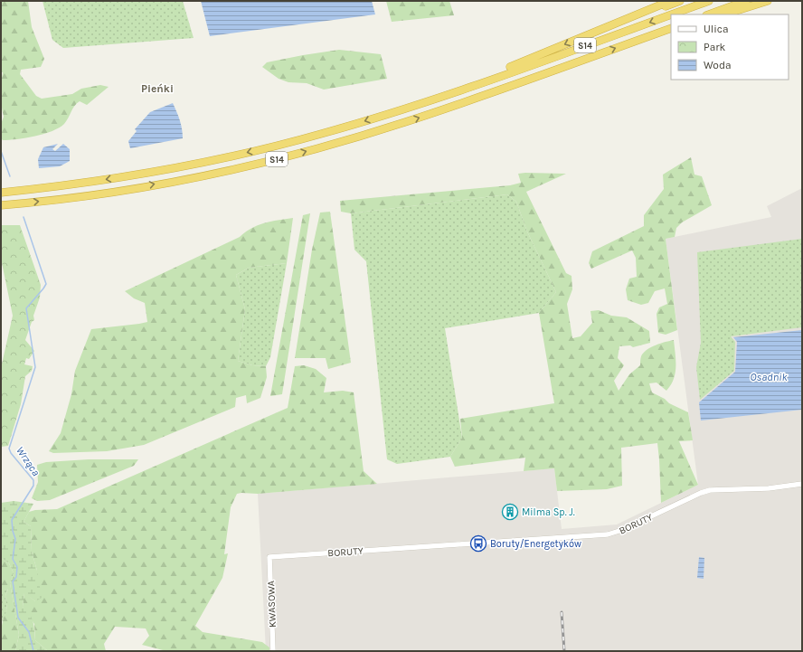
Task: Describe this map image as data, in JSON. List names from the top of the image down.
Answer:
{
  "streets": {
    "highway": ["S14"],
    "street": ["BORUTY", "KWASOWA"]
  },
  "crossings": [
    ["BORUTY", "KWASOWA"]
  ],
  "districts": ["Pieńki"],
  "water": ["Osadnik", "Wrząca"],
  "places": {
    "building": ["Milma Sp. J."],
    "bus stop": ["Boruty/Energetyków"]
  },
  "legend": ["Ulica", "Park", "Woda"]
}
